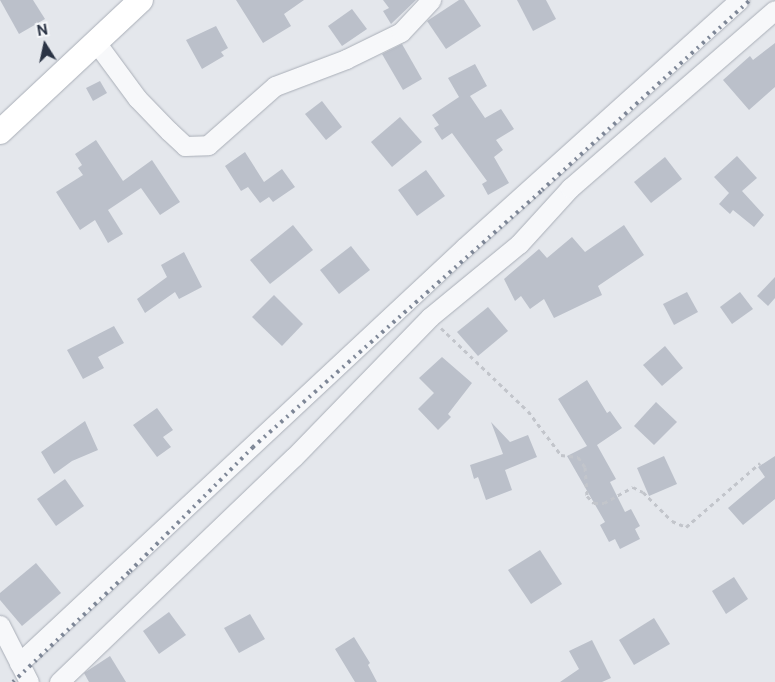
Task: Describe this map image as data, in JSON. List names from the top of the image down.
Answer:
{
  "north": "top"
}
